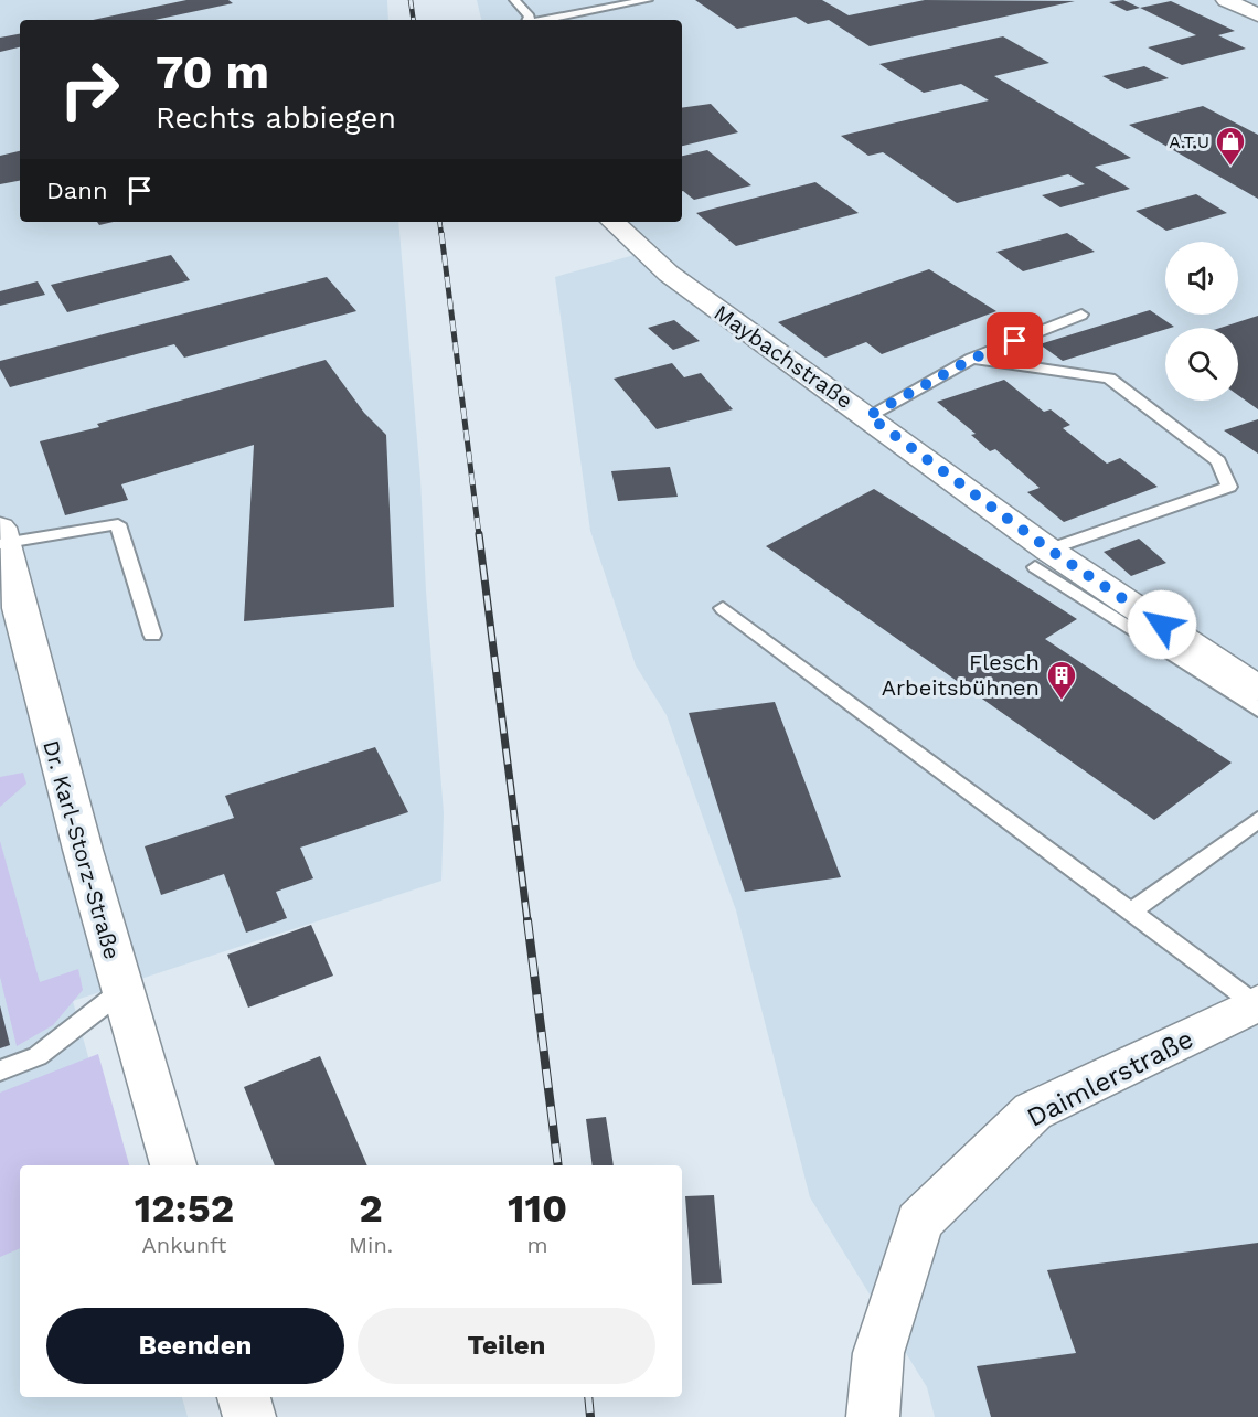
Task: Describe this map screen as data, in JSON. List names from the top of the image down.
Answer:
{
  "streets": {
    "street": ["Maybachstraße", "Dr. Karl-Storz-Straße", "Daimlerstraße"]
  },
  "places": {
    "shop": ["A.T.U"],
    "building": ["Flesch Arbeitsbühnen"]
  },
  "page": {
    "turn": ["70 m", "Rechts abbiegen"],
    "then": "Dann",
    "eta": [
      "12:52",
      "Ankunft",
      "2",
      "Min.",
      "110",
      "m"
    ],
    "buttons": ["Beenden", "Teilen"]
  }
}
